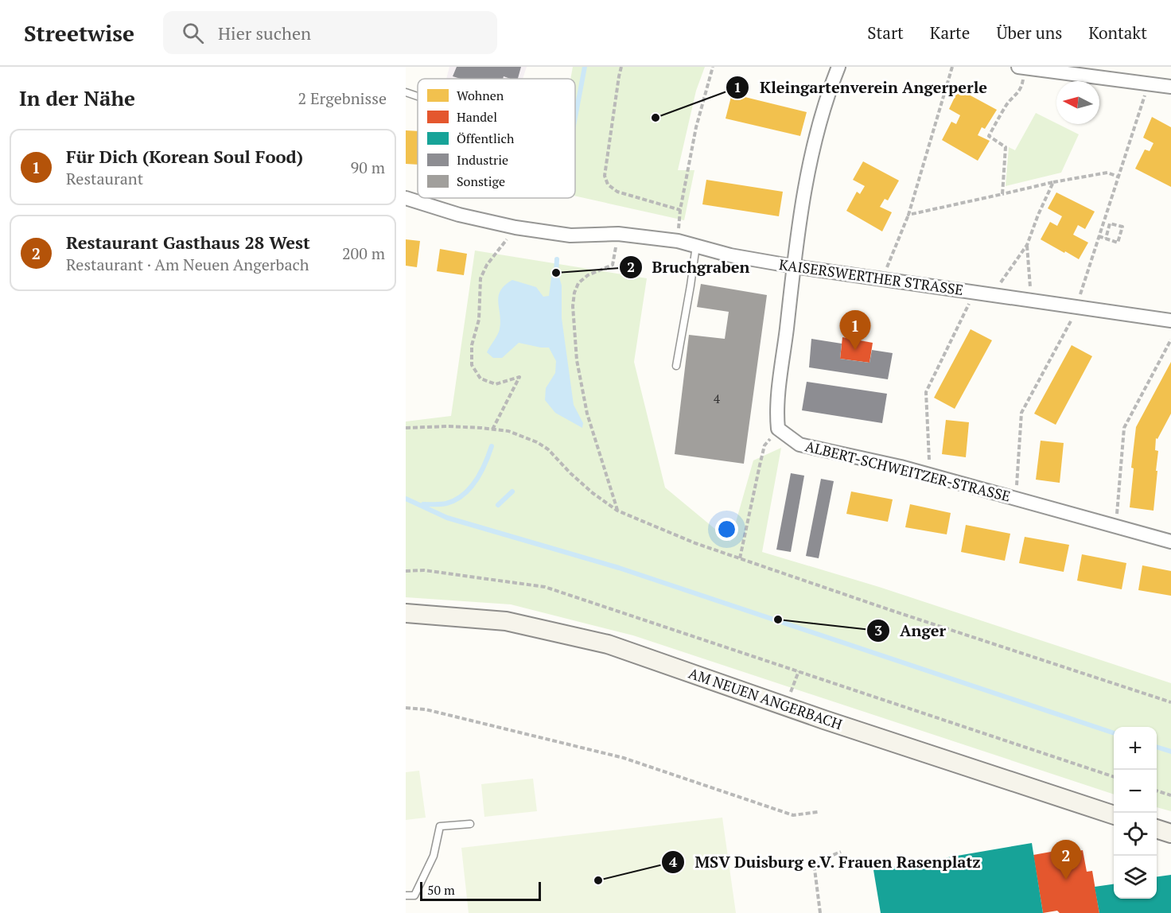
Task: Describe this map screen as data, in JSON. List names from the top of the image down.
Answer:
{
  "streets": {
    "street": ["KAISERSWERTHER STRASSE", "ALBERT-SCHWEITZER-STRASSE", "AM NEUEN ANGERBACH"]
  },
  "places": [
    "Kleingartenverein Angerperle",
    "Bruchgraben",
    "Anger",
    "MSV Duisburg e.V. Frauen Rasenplatz"
  ],
  "house_numbers": ["4"],
  "legend": [
    "Wohnen",
    "Handel",
    "Öffentlich",
    "Industrie",
    "Sonstige"
  ],
  "scale_bar": "50 m",
  "north": "left",
  "page": {
    "header": "Streetwise",
    "search": "Hier suchen",
    "nav": [
      "Start",
      "Karte",
      "Über uns",
      "Kontakt"
    ],
    "heading": ["In der Nähe", "2 Ergebnisse"],
    "list": [
      {
        "mark": "1",
        "name": "Für Dich (Korean Soul Food)",
        "note": "Restaurant",
        "value": "90 m"
      },
      {
        "mark": "2",
        "name": "Restaurant Gasthaus 28 West",
        "note": "Restaurant · Am Neuen Angerbach",
        "value": "200 m"
      }
    ],
    "pins": ["1", "2"],
    "map_buttons": ["+", "−"],
    "scale": "50 m"
  }
}
